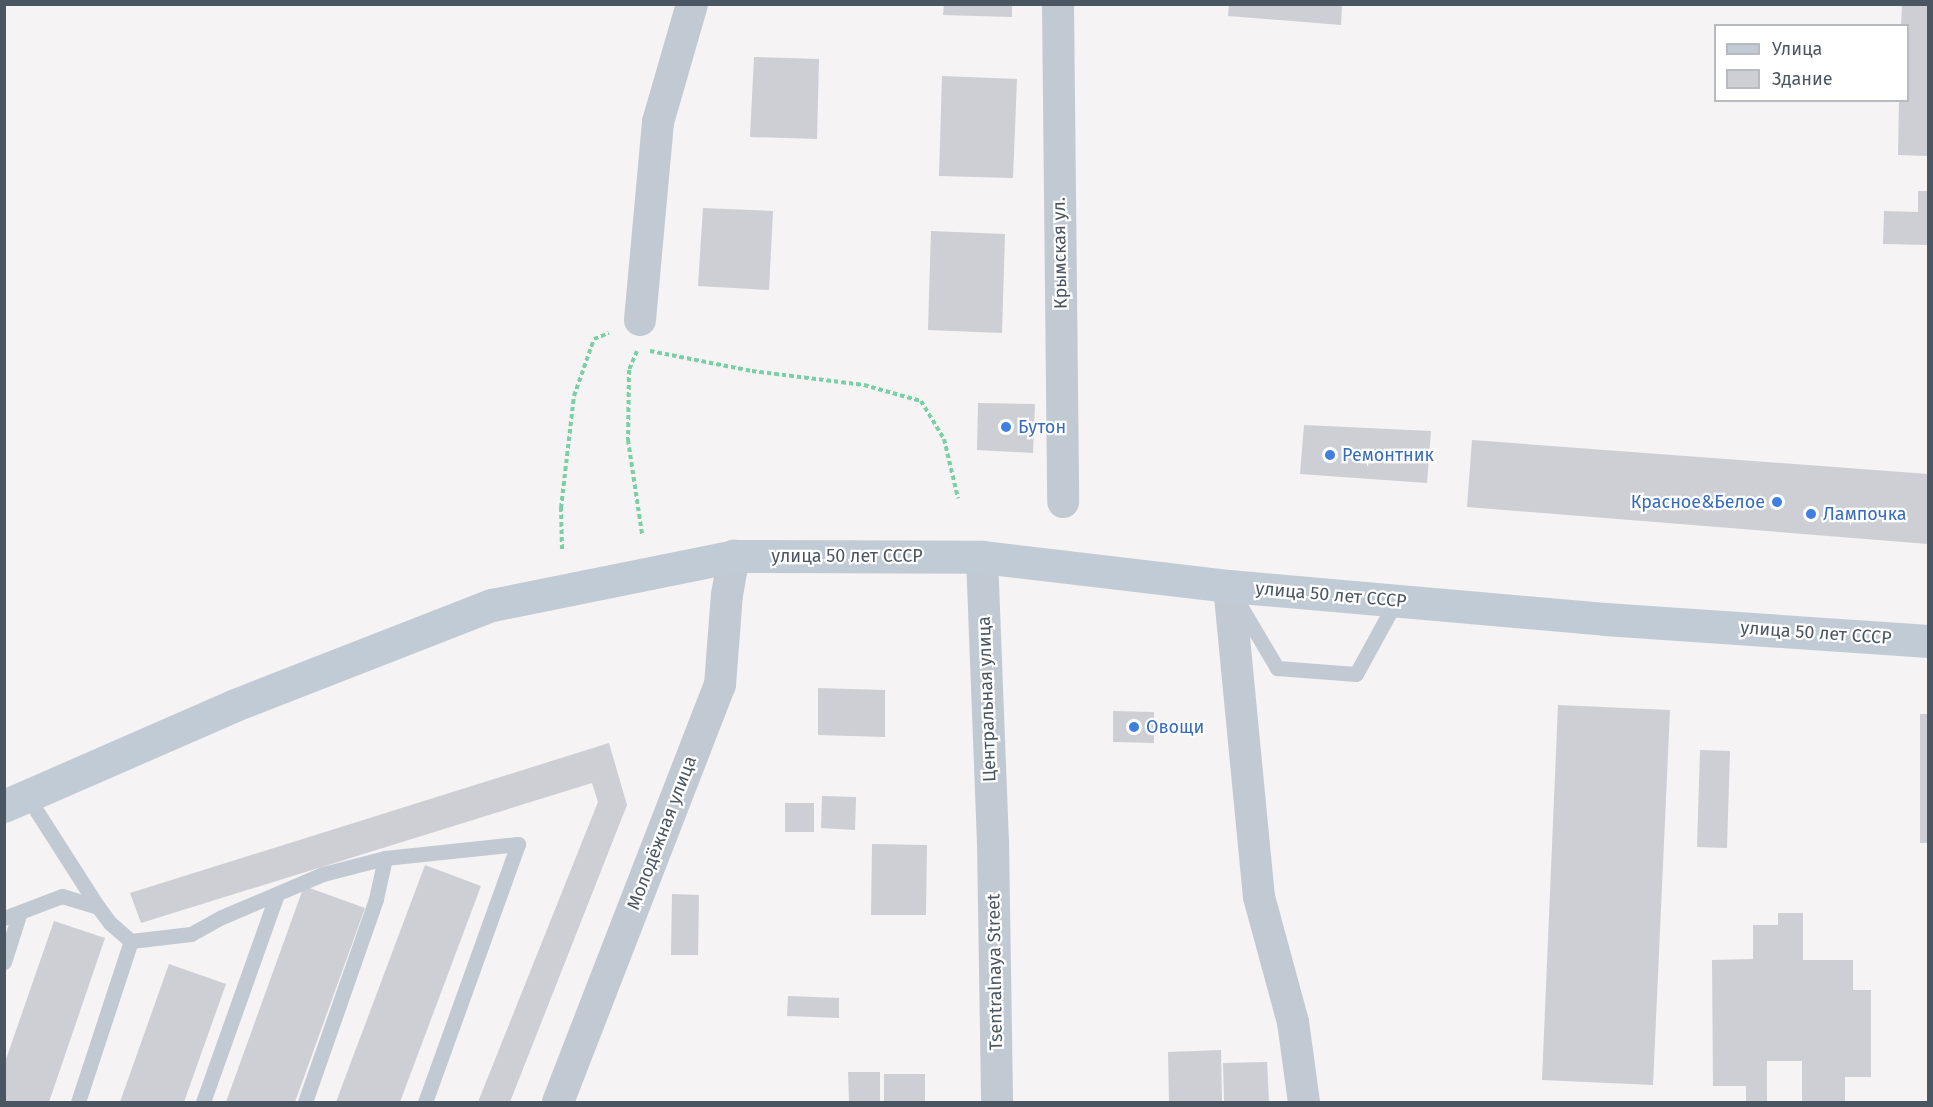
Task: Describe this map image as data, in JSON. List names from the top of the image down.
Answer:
{
  "streets": {
    "main road": ["улица 50 лет СССР"],
    "street": ["Крымская ул.", "Центральная улица", "Молодёжная улица"]
  },
  "crossings": [
    ["улица 50 лет СССР", "Центральная улица"],
    ["улица 50 лет СССР", "Молодёжная улица"]
  ],
  "places": [
    "Бутон",
    "Ремонтник",
    "Красное&Белое",
    "Лампочка",
    "Овощи"
  ],
  "legend": ["Улица", "Здание"]
}
